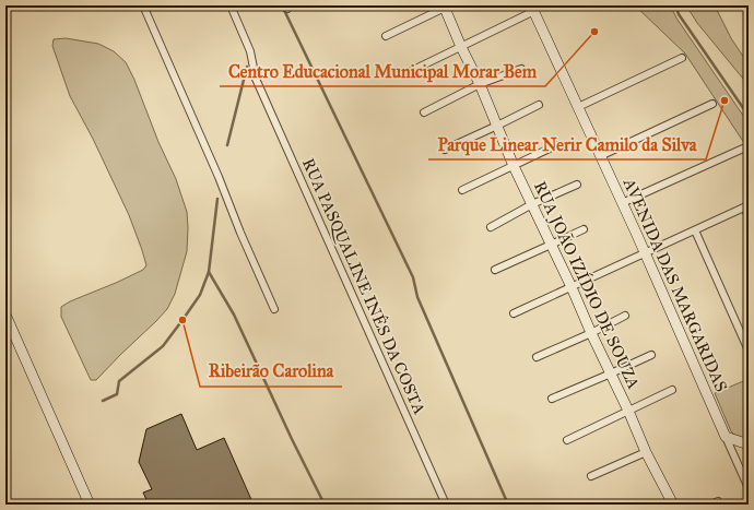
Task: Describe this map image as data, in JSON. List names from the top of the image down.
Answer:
{
  "streets": {
    "street": ["RUA JOÃO IZÍDIO DE SOUZA", "AVENIDA DAS MARGARIDAS", "RUA PASQUALINE INÊS DA COSTA"]
  },
  "places": ["Centro Educacional Municipal Morar Bem", "Parque Linear Nerir Camilo da Silva", "Ribeirão Carolina"]
}
